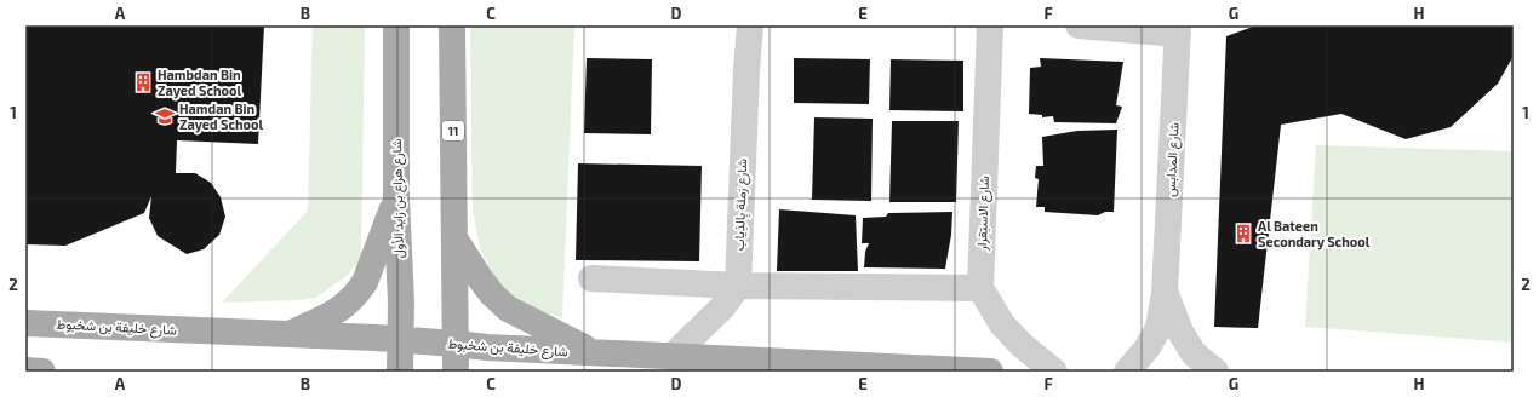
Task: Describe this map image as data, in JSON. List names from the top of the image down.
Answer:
{
  "streets": {
    "main road": ["11", "شارع هزاع بن زايد الأول", "شارع خليفة بن شخبوط"],
    "street": ["شارع المدابس", "شارع رَملة بِالذِياب", "شارع الاستِقرار"]
  },
  "crossings": [
    ["11", "شارع خليفة بن شخبوط"],
    ["شارع هزاع بن زايد الأول", "شارع خليفة بن شخبوط"]
  ],
  "places": {
    "building": ["Hambdan Bin Zayed School", "Al Bateen Secondary School"],
    "school or university": ["Hamdan Bin Zayed School"]
  },
  "grid": {
    "columns": [
      "A",
      "B",
      "C",
      "D",
      "E",
      "F",
      "G",
      "H"
    ],
    "rows": ["1", "2"]
  }
}
